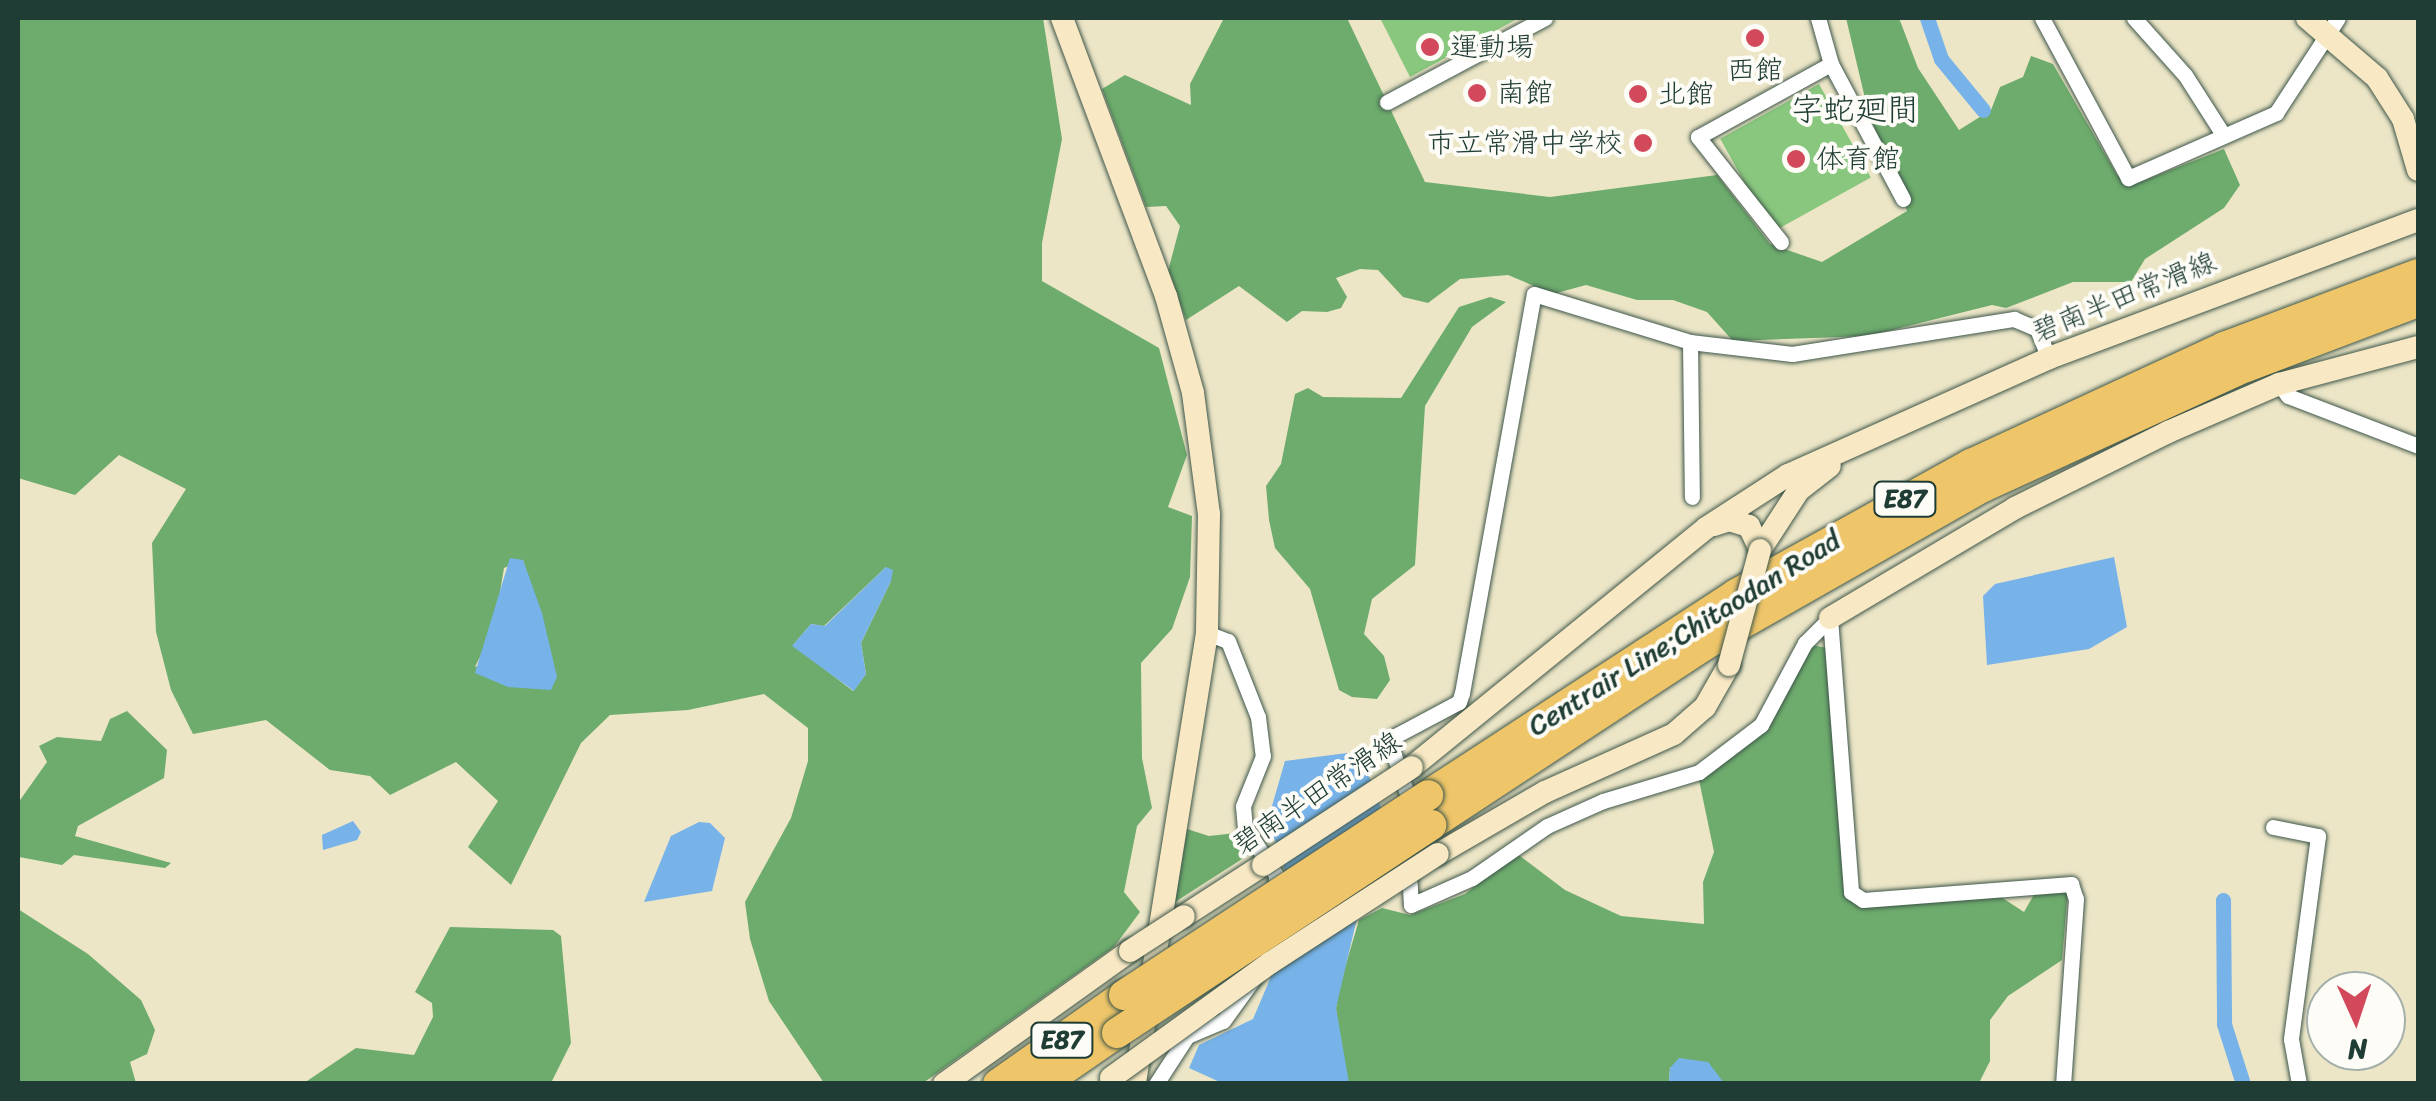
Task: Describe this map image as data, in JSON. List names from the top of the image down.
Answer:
{
  "streets": {
    "highway": ["E87", "Centrair Line;Chitaodan Road"],
    "main road": ["碧南半田常滑線"]
  },
  "crossings": [
    ["碧南半田常滑線", "Centrair Line;Chitaodan Road"]
  ],
  "districts": ["字蛇廻間"],
  "places": [
    "西館",
    "運動場",
    "南館",
    "北館",
    "市立常滑中学校",
    "体育館"
  ],
  "north": "bottom"
}
